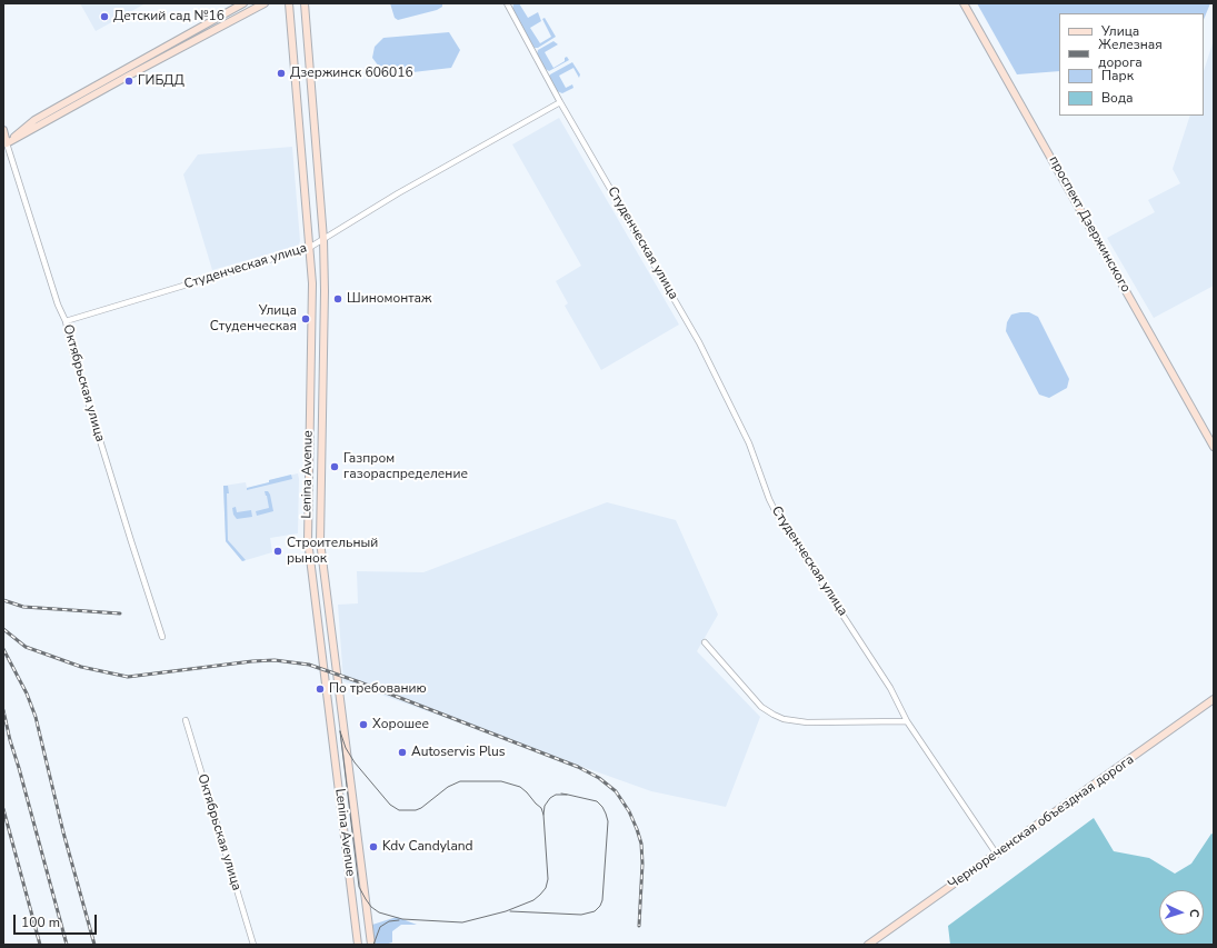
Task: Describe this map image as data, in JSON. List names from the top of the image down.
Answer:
{
  "streets": {
    "main road": [
      "проспект Дзержинского",
      "Октябрьская улица",
      "Lenina Avenue",
      "Чернореченская объездная дорога"
    ],
    "street": ["Студенческая улица"]
  },
  "crossings": [
    ["Студенческая улица", "Октябрьская улица"],
    ["Студенческая улица", "Lenina Avenue"],
    ["Студенческая улица", "Чернореченская объездная дорога"]
  ],
  "places": [
    "Детский сад №16",
    "Дзержинск 606016",
    "ГИБДД",
    "Шиномонтаж",
    "Улица Студенческая",
    "Газпром газораспределение",
    "Строительный рынок",
    "По требованию",
    "Хорошее",
    "Autoservis Plus",
    "Kdv Candyland"
  ],
  "legend": [
    "Улица",
    "Железная дорога",
    "Парк",
    "Вода"
  ],
  "scale_bar": "100 m",
  "north": "right"
}
